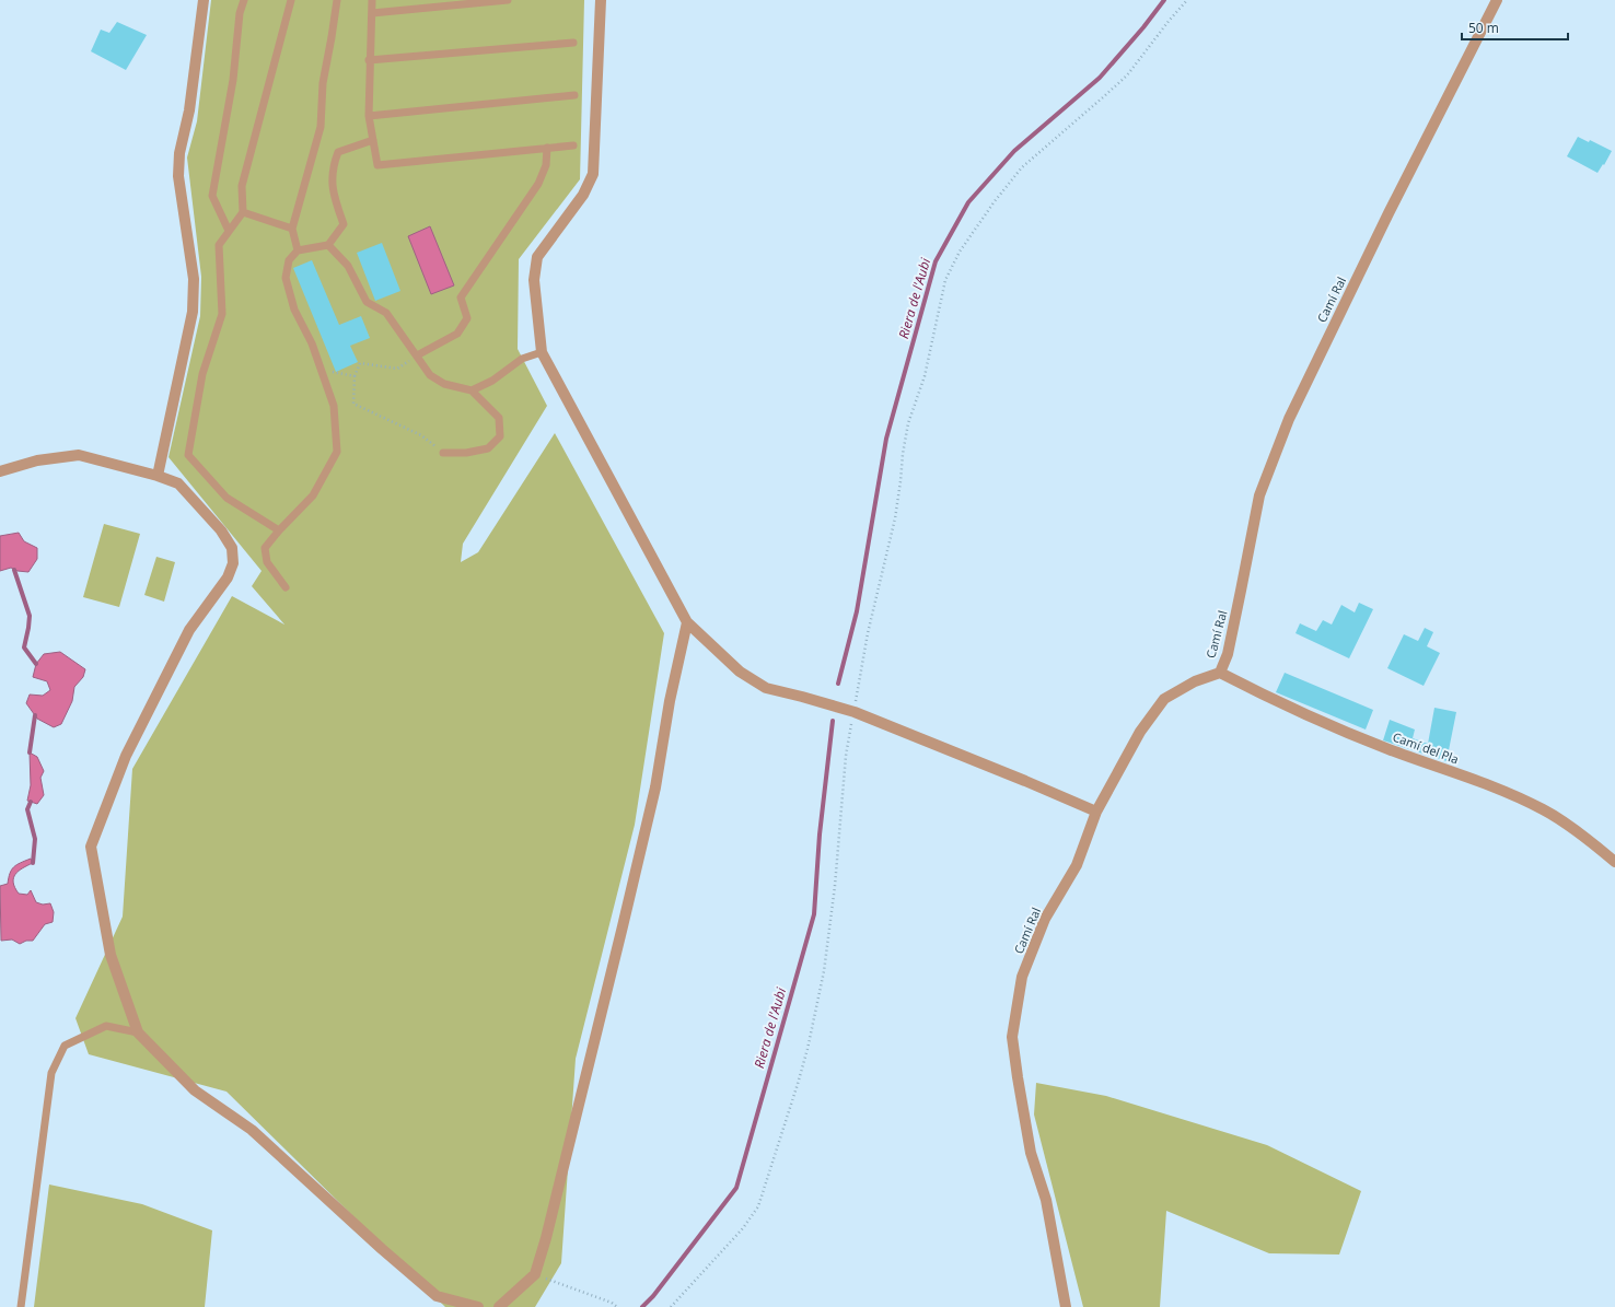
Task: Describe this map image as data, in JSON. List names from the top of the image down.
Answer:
{
  "streets": {
    "street": ["Camí Ral", "Camí del Pla"]
  },
  "crossings": [
    ["Camí Ral", "Camí del Pla"]
  ],
  "water": ["Riera de l'Aubi"],
  "scale_bar": "50 m"
}
